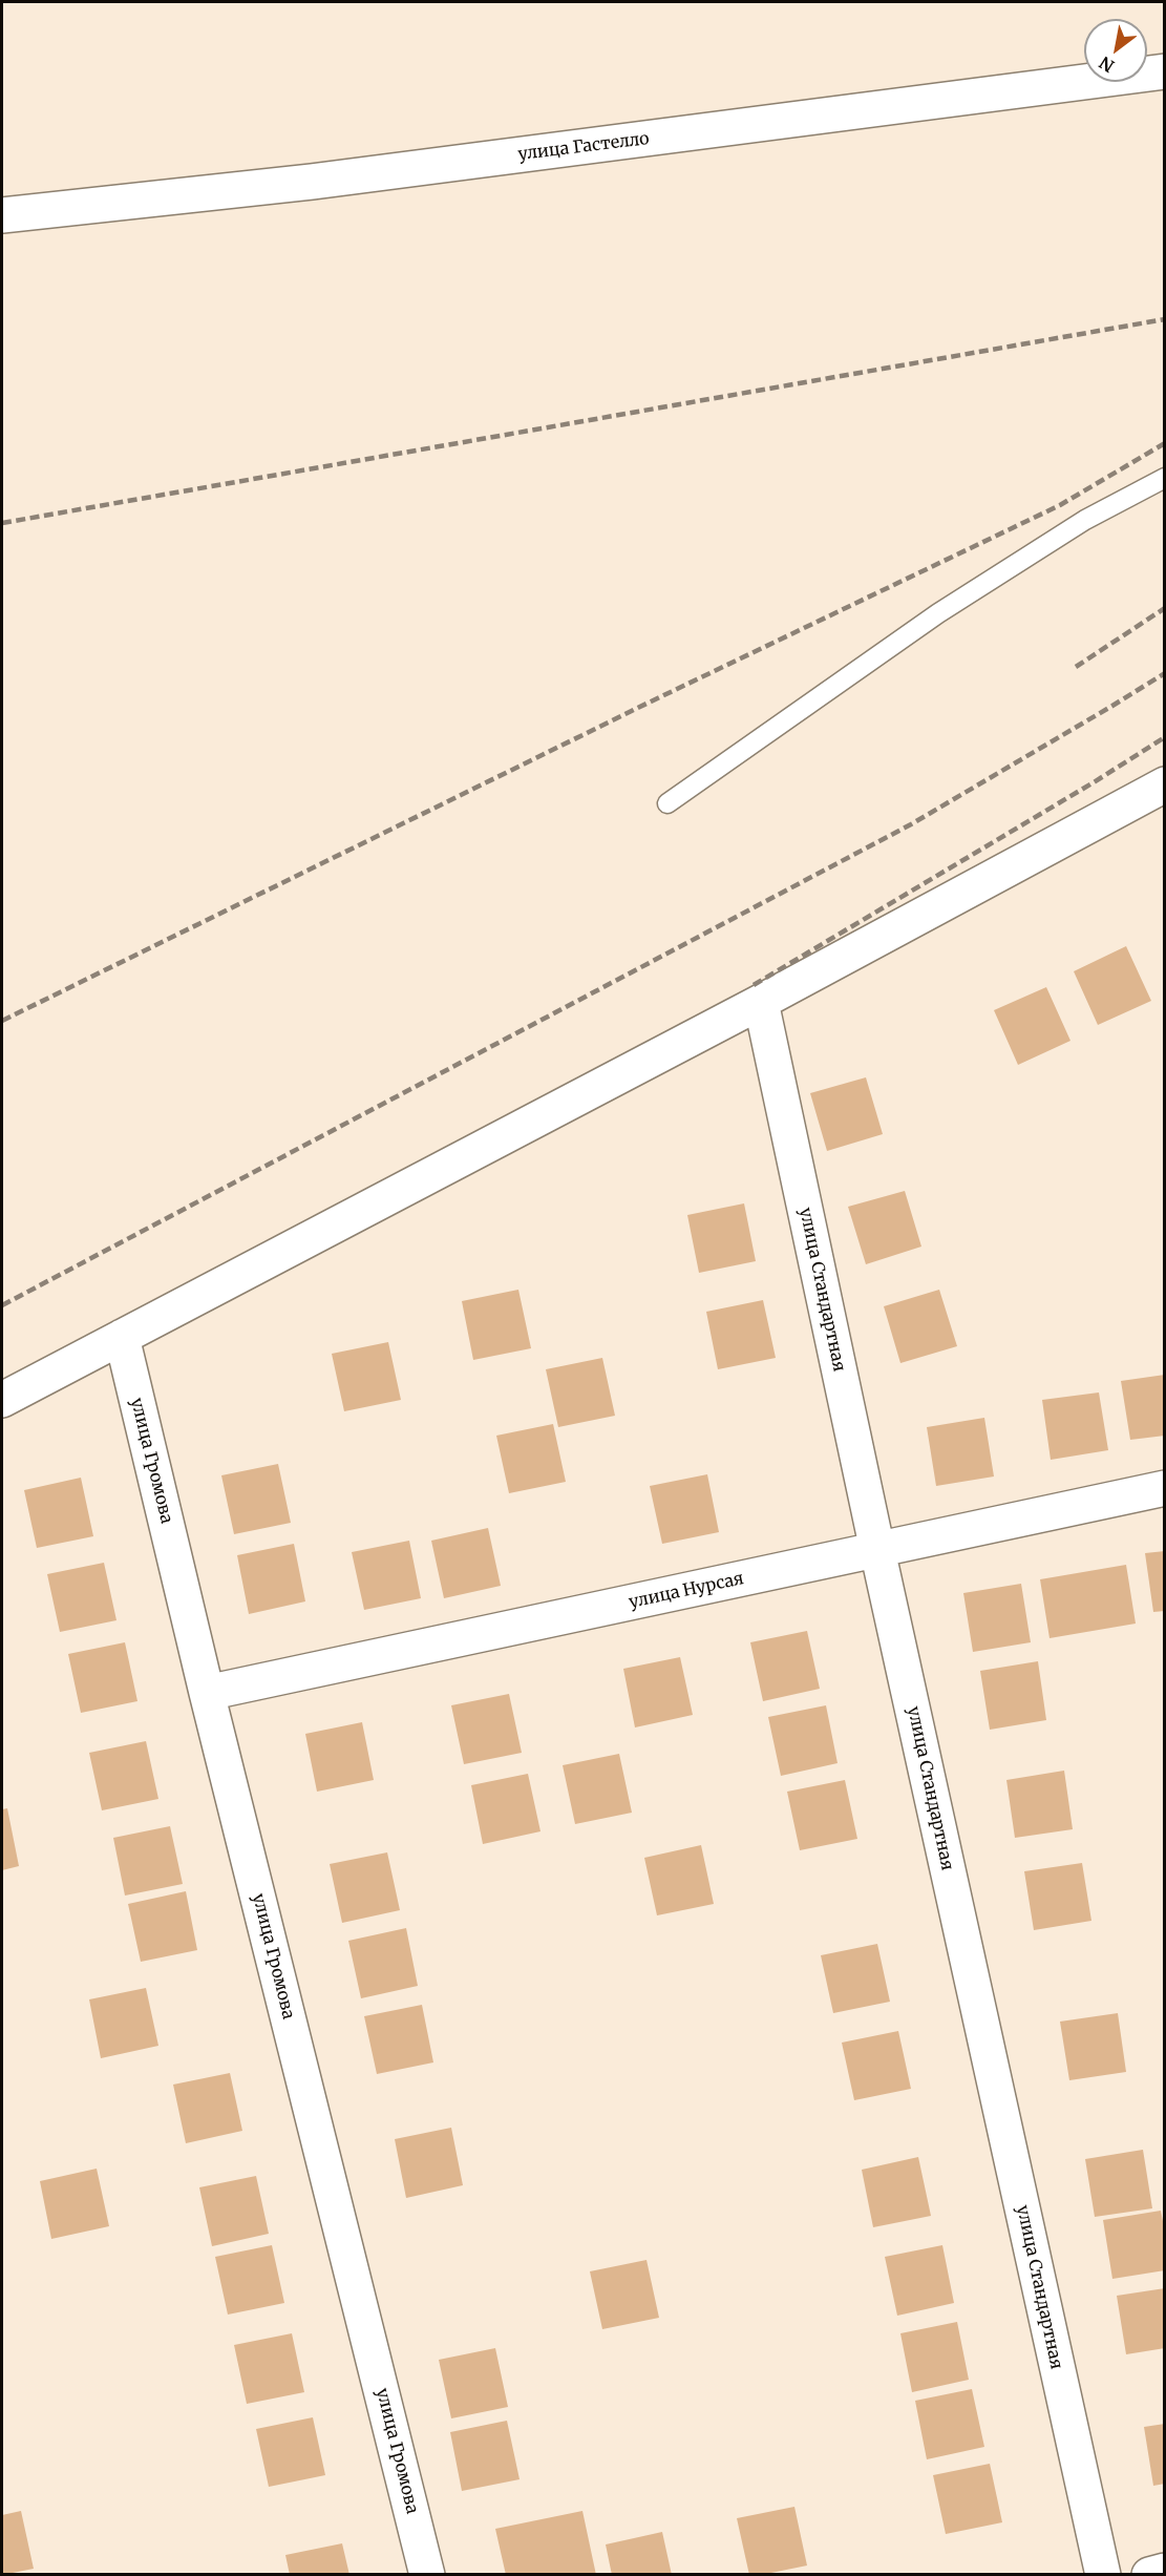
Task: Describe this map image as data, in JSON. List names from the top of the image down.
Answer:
{
  "streets": {
    "street": [
      "улица Гастелло",
      "улица Стандартная",
      "улица Громова",
      "улица Нурсая"
    ]
  },
  "crossings": [
    ["улица Стандартная", "улица Нурсая"],
    ["улица Громова", "улица Нурсая"]
  ],
  "north": "bottom left"
}
